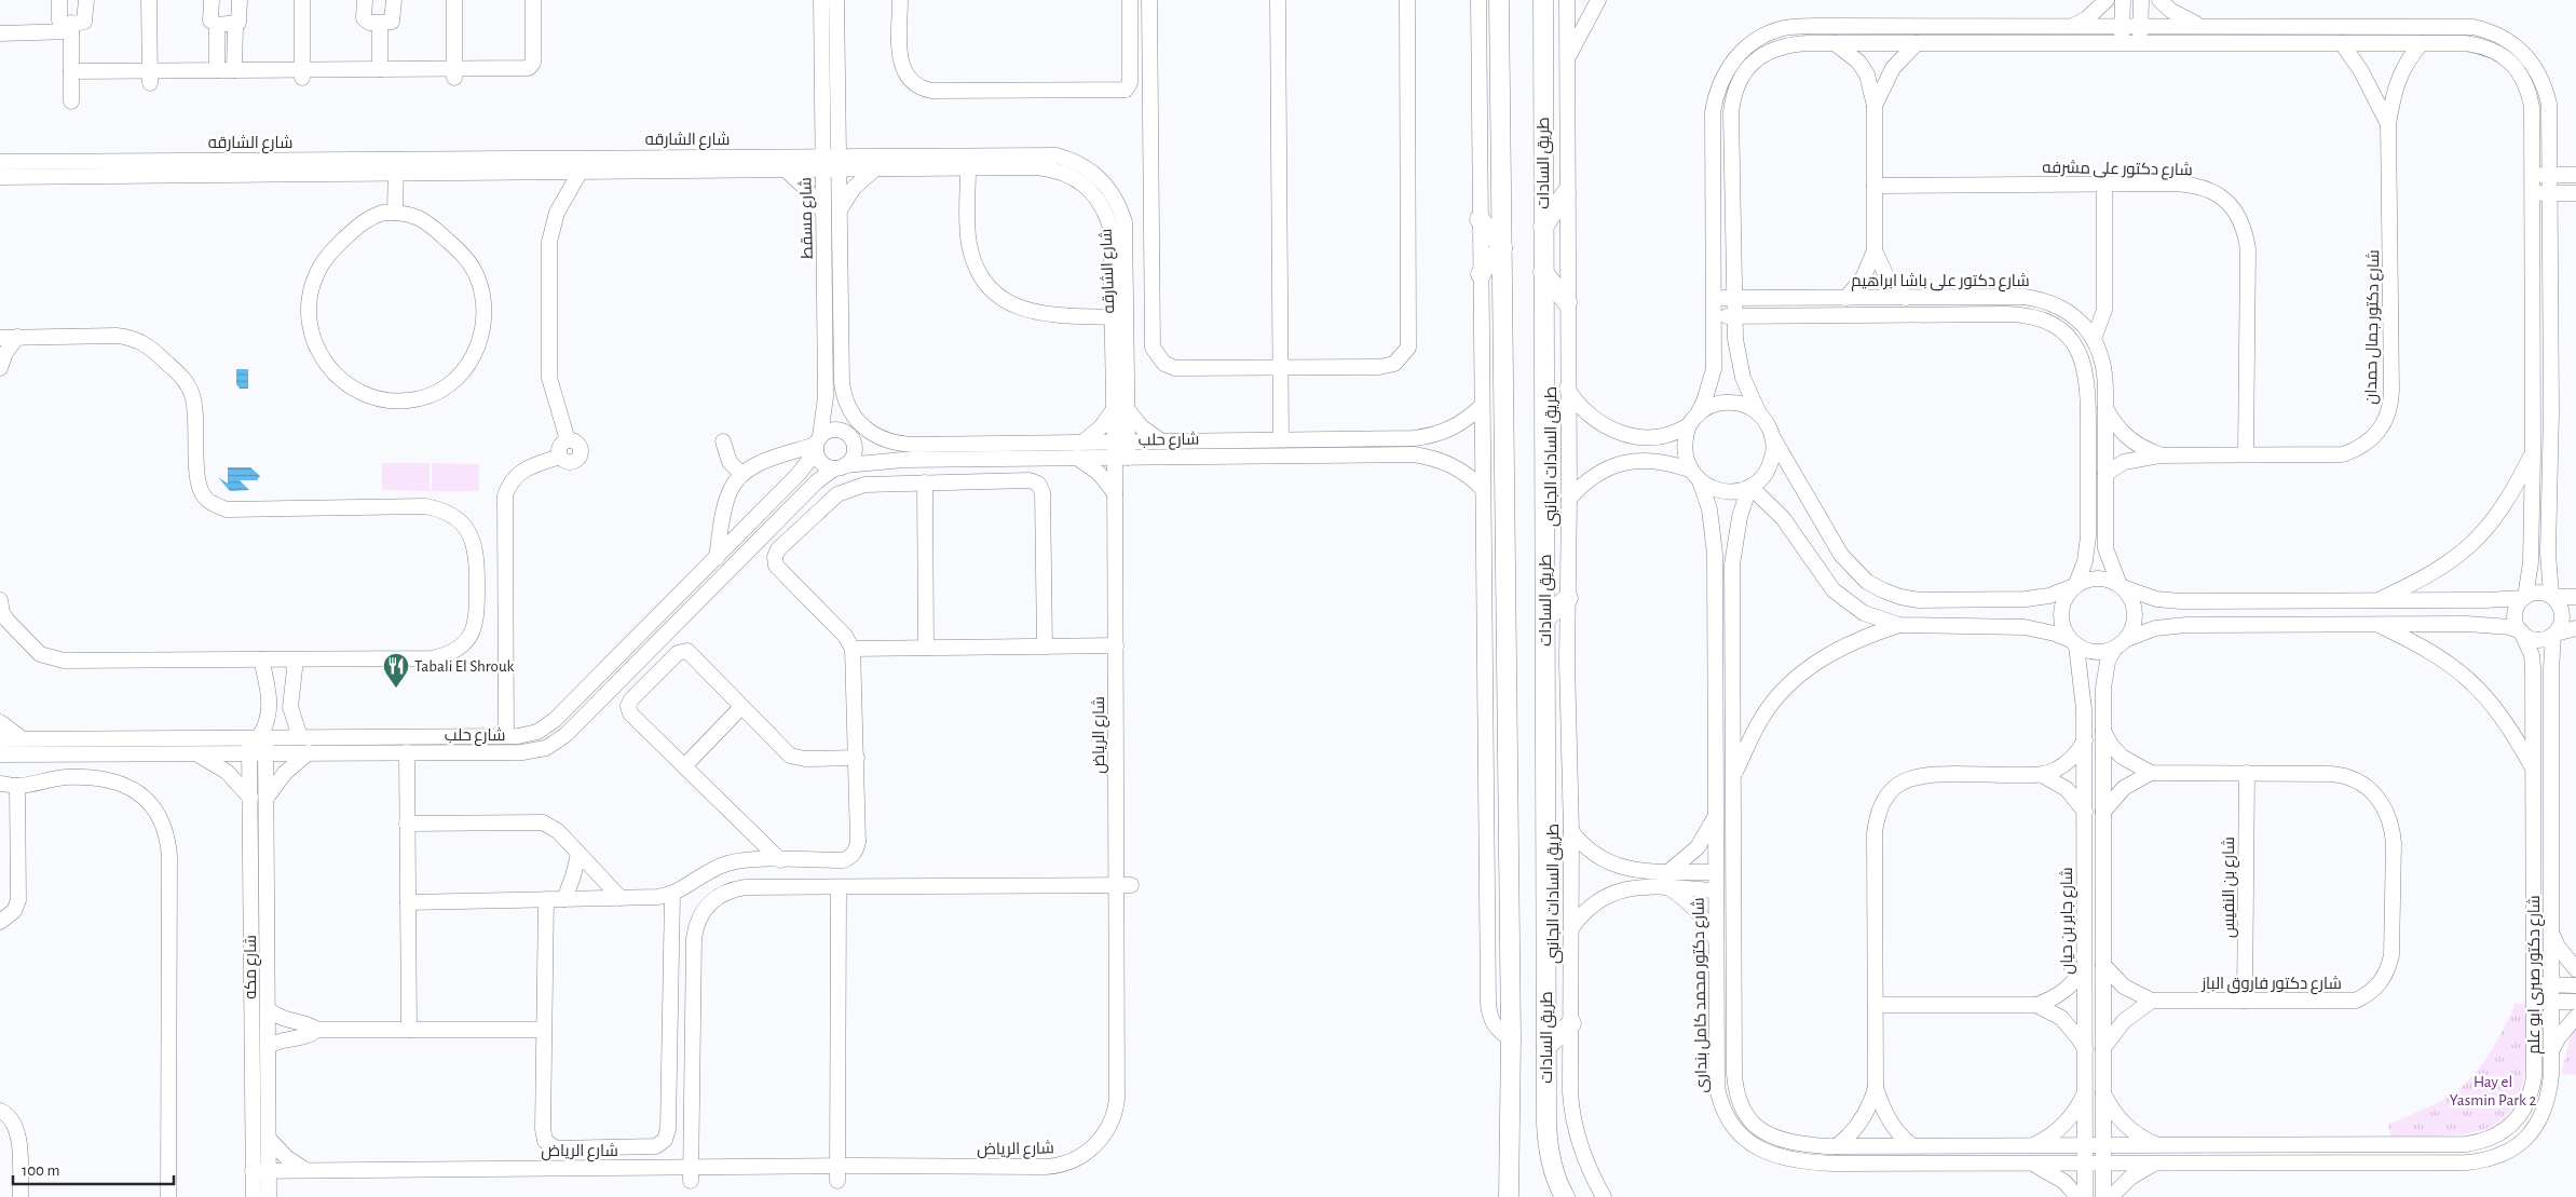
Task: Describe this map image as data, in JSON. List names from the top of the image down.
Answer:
{
  "streets": {
    "main road": ["طريق السادات"],
    "street": [
      "شارع الشارقه",
      "شارع دكتور على مشرفه",
      "شارع مسقط",
      "شارع دكتور على باشا ابراهيم",
      "شارع دكتور جمال حمدان",
      "شارع حلب",
      "طريق السادات الجانبى",
      "شارع الرياض",
      "شارع بن النفيس",
      "شارع جابر بن حيان",
      "شارع مكه",
      "شارع دكتور صبرى ابو علم",
      "شارع دكتور فاروق الباز",
      "شارع دكتور محمد كامل بندارى"
    ]
  },
  "crossings": [
    ["شارع الشارقه", "شارع مسقط"],
    ["شارع الشارقه", "شارع حلب"],
    ["شارع الشارقه", "شارع الرياض"],
    ["شارع دكتور على مشرفه", "شارع دكتور جمال حمدان"],
    ["شارع مسقط", "شارع حلب"],
    ["شارع دكتور على باشا ابراهيم", "شارع دكتور جمال حمدان"],
    ["شارع دكتور على باشا ابراهيم", "شارع جابر بن حيان"],
    ["شارع حلب", "شارع الرياض"],
    ["شارع حلب", "شارع مكه"],
    ["شارع الرياض", "شارع مكه"],
    ["شارع بن النفيس", "شارع دكتور فاروق الباز"],
    ["شارع جابر بن حيان", "شارع دكتور محمد كامل بندارى"],
    ["شارع دكتور صبرى ابو علم", "شارع دكتور محمد كامل بندارى"]
  ],
  "parks": ["Hay el Yasmin Park 2"],
  "places": {
    "restaurant": ["Tabali El Shrouk"]
  },
  "scale_bar": "100 m"
}
